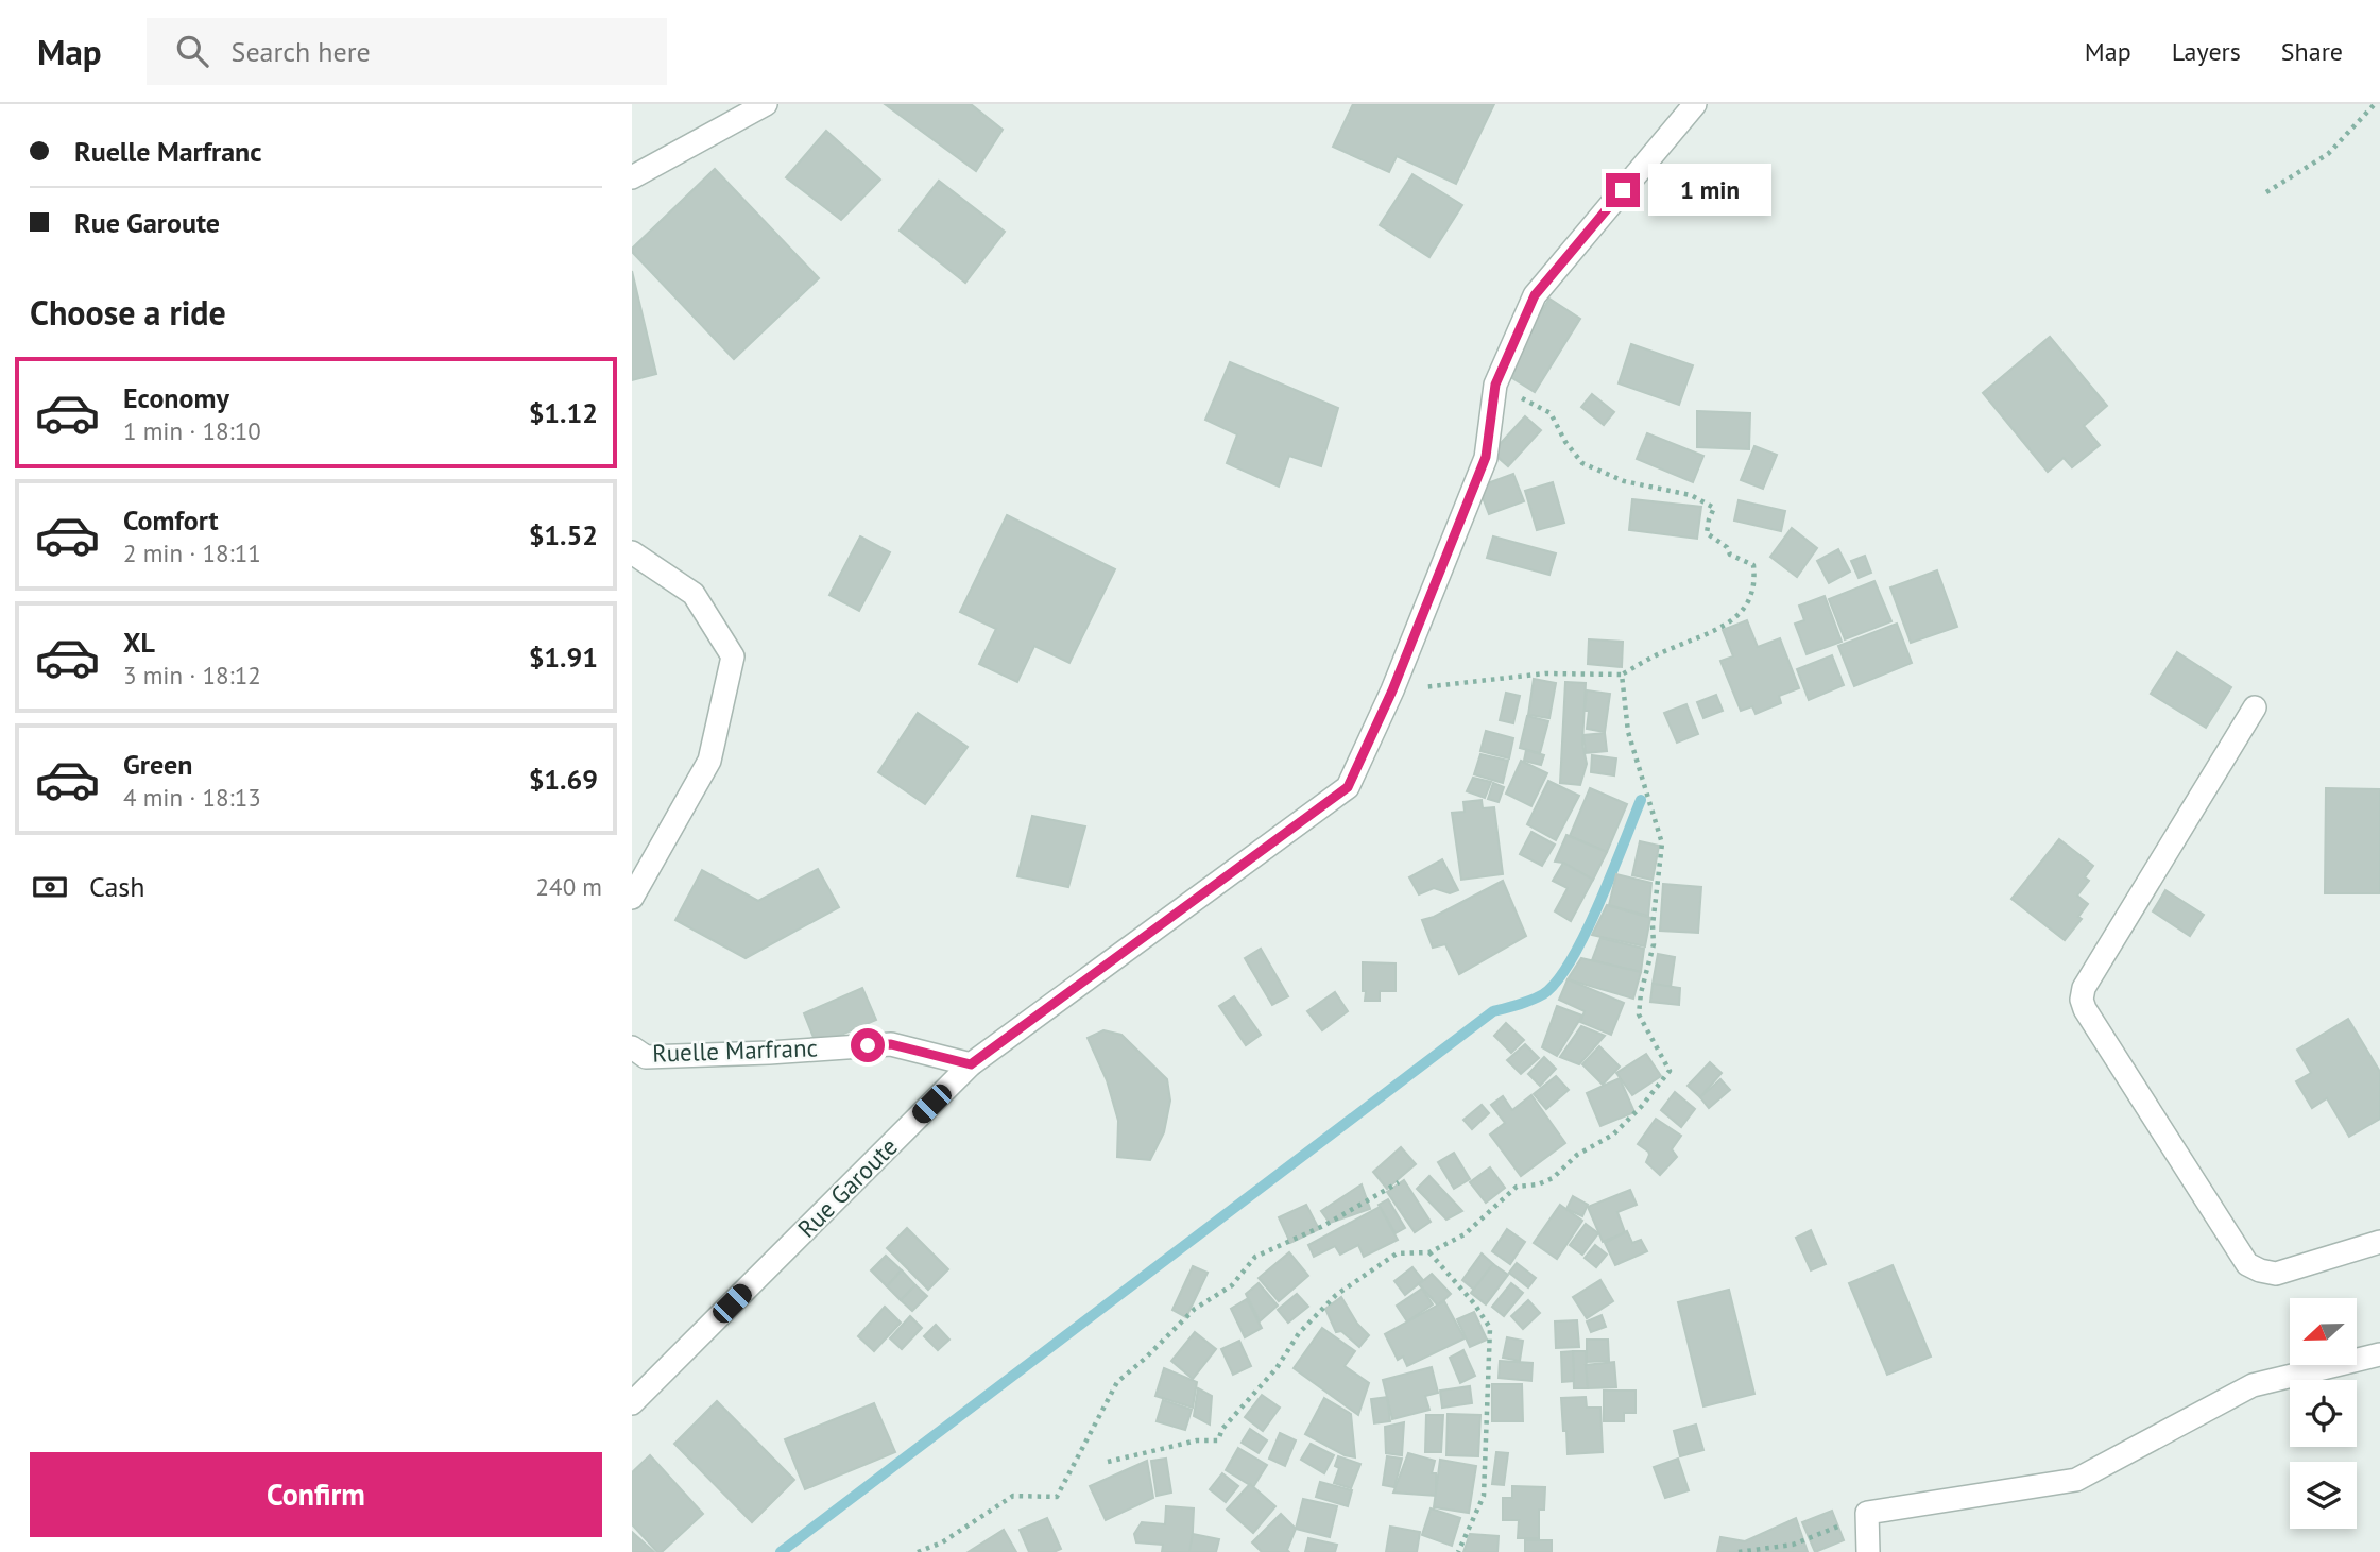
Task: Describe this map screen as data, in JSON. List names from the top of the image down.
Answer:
{
  "streets": {
    "street": ["Ruelle Marfranc", "Rue Garoute"]
  },
  "crossings": [
    ["Ruelle Marfranc", "Rue Garoute"]
  ],
  "north": "left",
  "page": {
    "header": "Map",
    "search": "Search here",
    "nav": ["Map", "Layers", "Share"],
    "banner": ["Ruelle Marfranc", "Rue Garoute"],
    "bubble": "1 min",
    "heading": "Choose a ride",
    "list": [
      {
        "name": "Economy",
        "note": "1 min · 18:10",
        "value": "$1.12"
      },
      {
        "name": "Comfort",
        "note": "2 min · 18:11",
        "value": "$1.52"
      },
      {
        "name": "XL",
        "note": "3 min · 18:12",
        "value": "$1.91"
      },
      {
        "name": "Green",
        "note": "4 min · 18:13",
        "value": "$1.69"
      }
    ],
    "pay": ["Cash", "240 m"],
    "buttons": "Confirm"
  }
}
